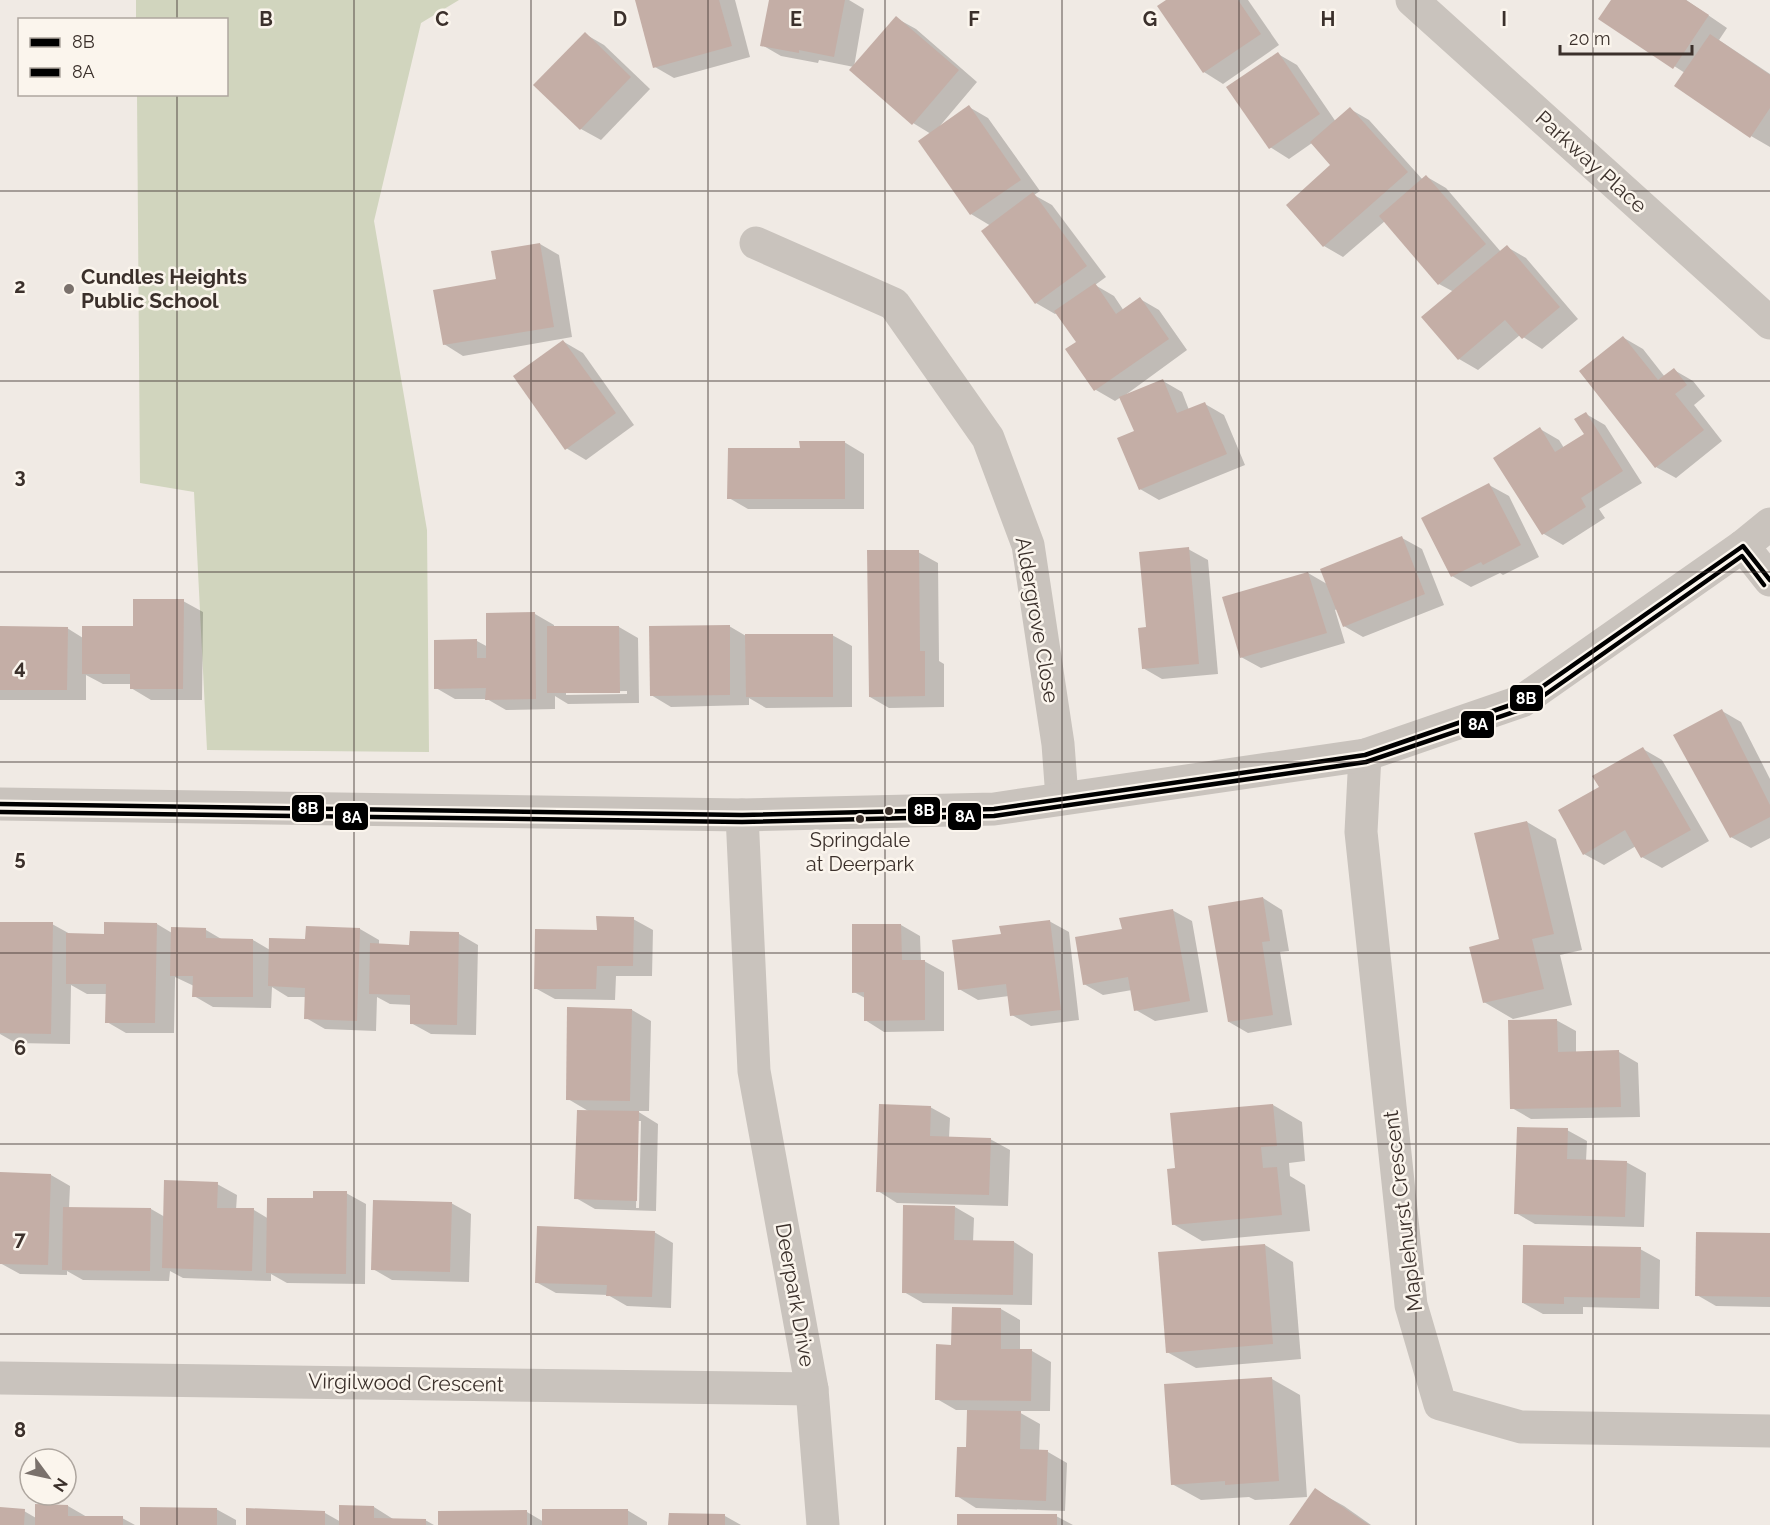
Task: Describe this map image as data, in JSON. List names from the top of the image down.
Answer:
{
  "streets": {
    "street": [
      "Parkway Place",
      "Aldergrove Close",
      "Maplehurst Crescent",
      "Deerpark Drive",
      "Virgilwood Crescent"
    ]
  },
  "crossings": [
    ["Deerpark Drive", "Virgilwood Crescent"]
  ],
  "places": ["Cundles Heights Public School", "Springdale at Deerpark"],
  "lines": ["transit line 8B", "transit line 8A"],
  "legend": ["8B", "8A"],
  "scale_bar": "20 m",
  "north": "bottom right",
  "grid": {
    "columns": [
      "B",
      "C",
      "D",
      "E",
      "F",
      "G",
      "H",
      "I"
    ],
    "rows": [
      "2",
      "3",
      "4",
      "5",
      "6",
      "7",
      "8"
    ]
  }
}
